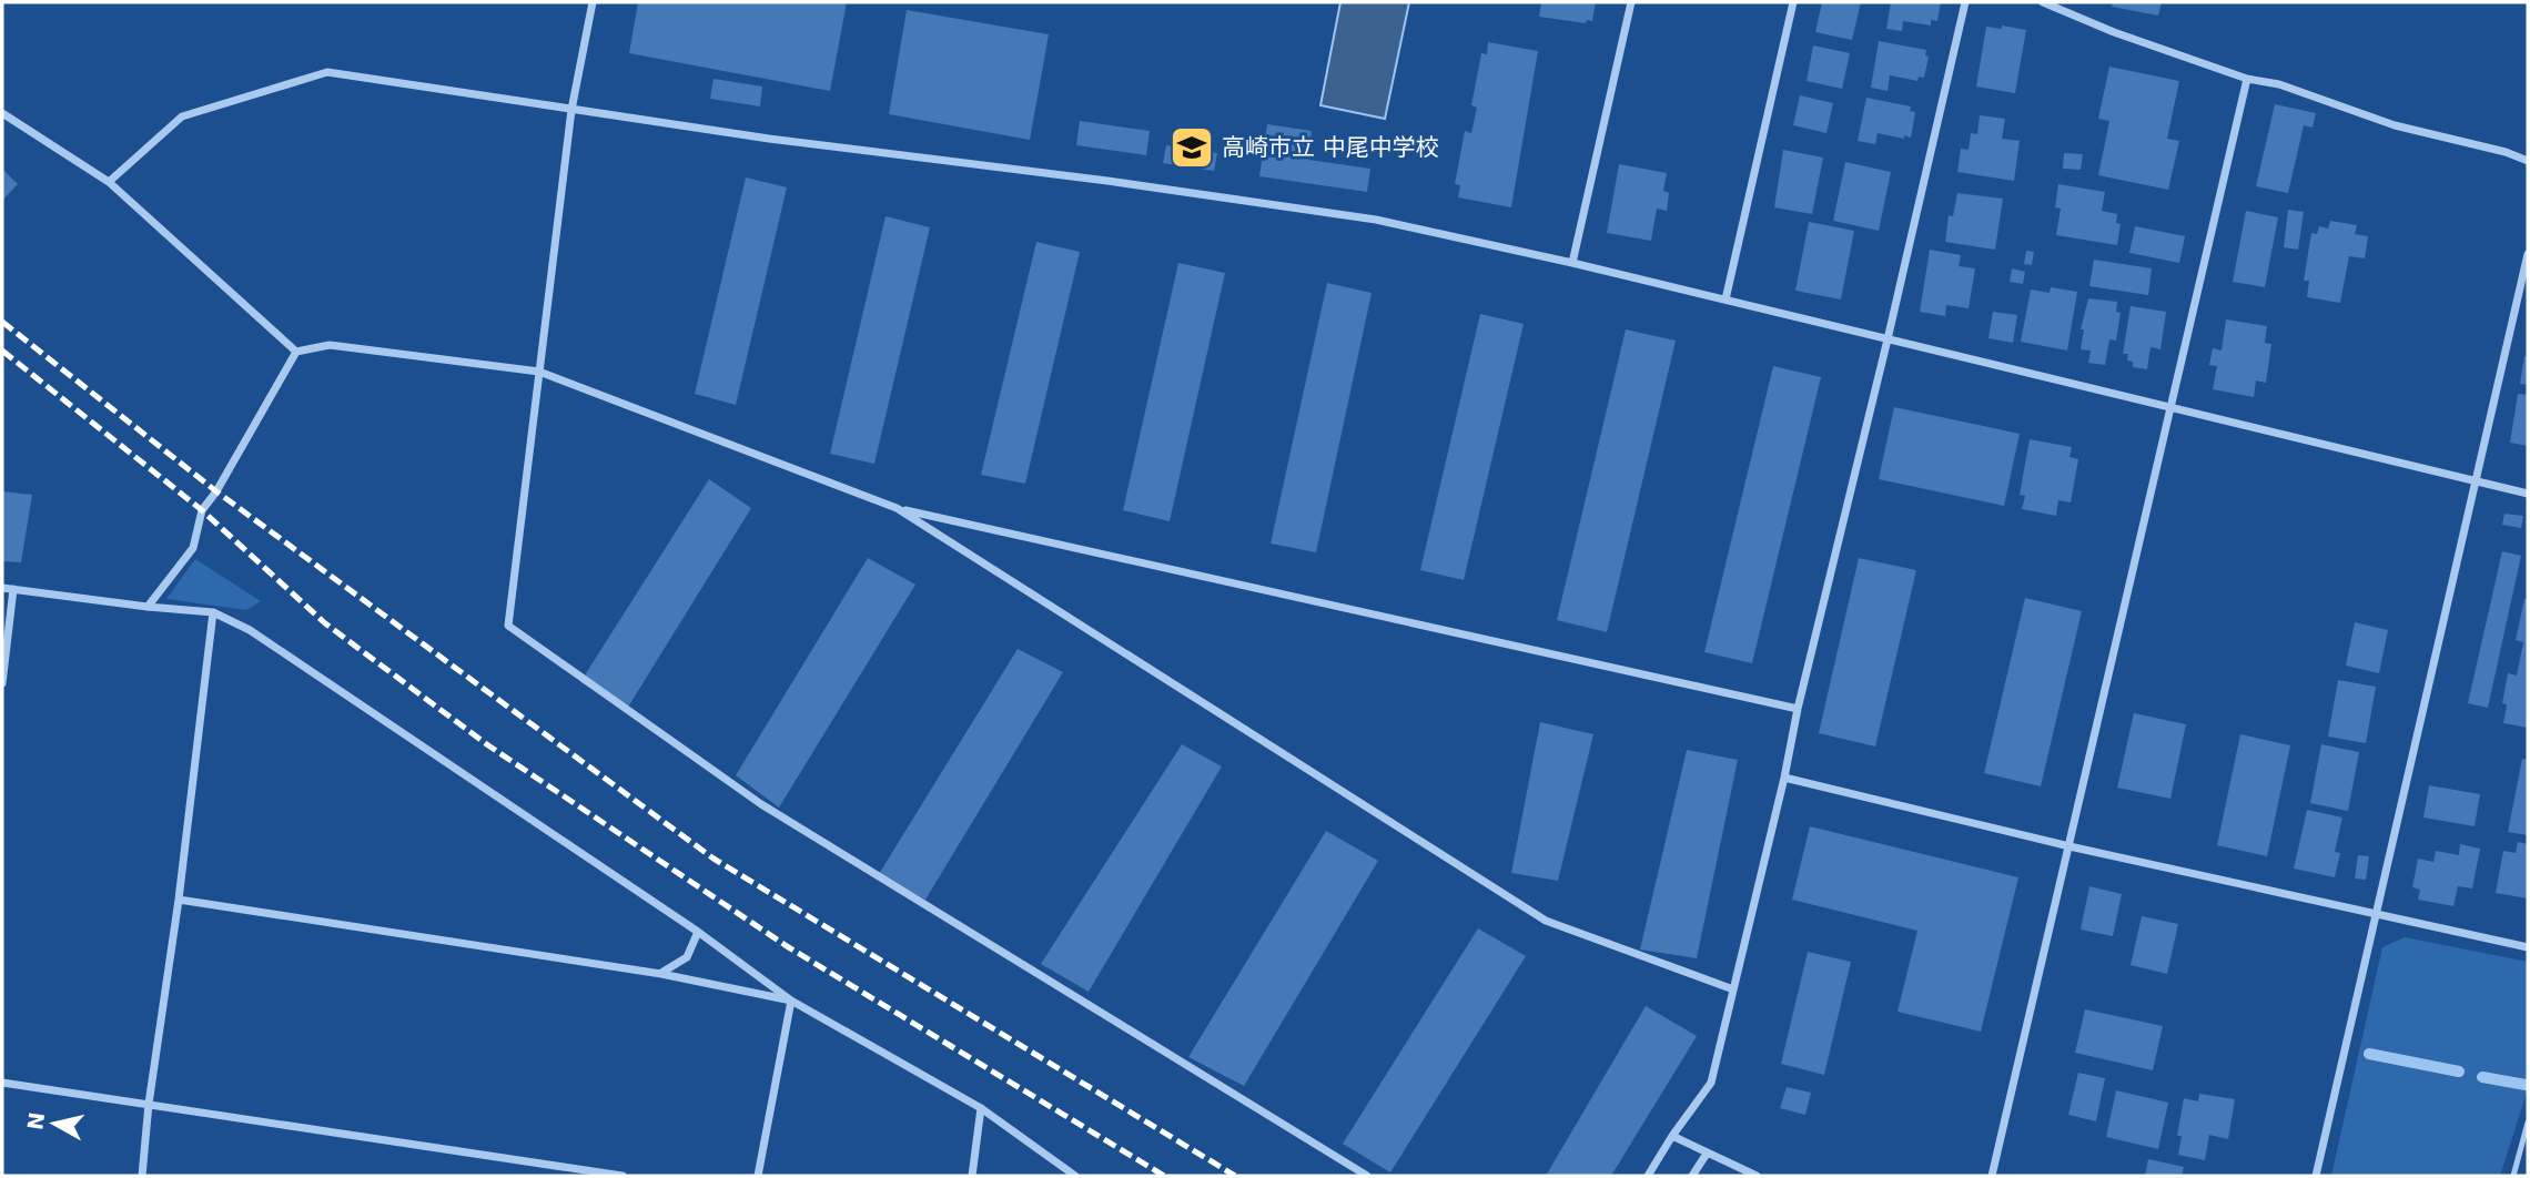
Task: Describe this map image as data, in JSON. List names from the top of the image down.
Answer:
{
  "places": {
    "school or university": ["高崎市立 中尾中学校"]
  },
  "north": "left"
}
